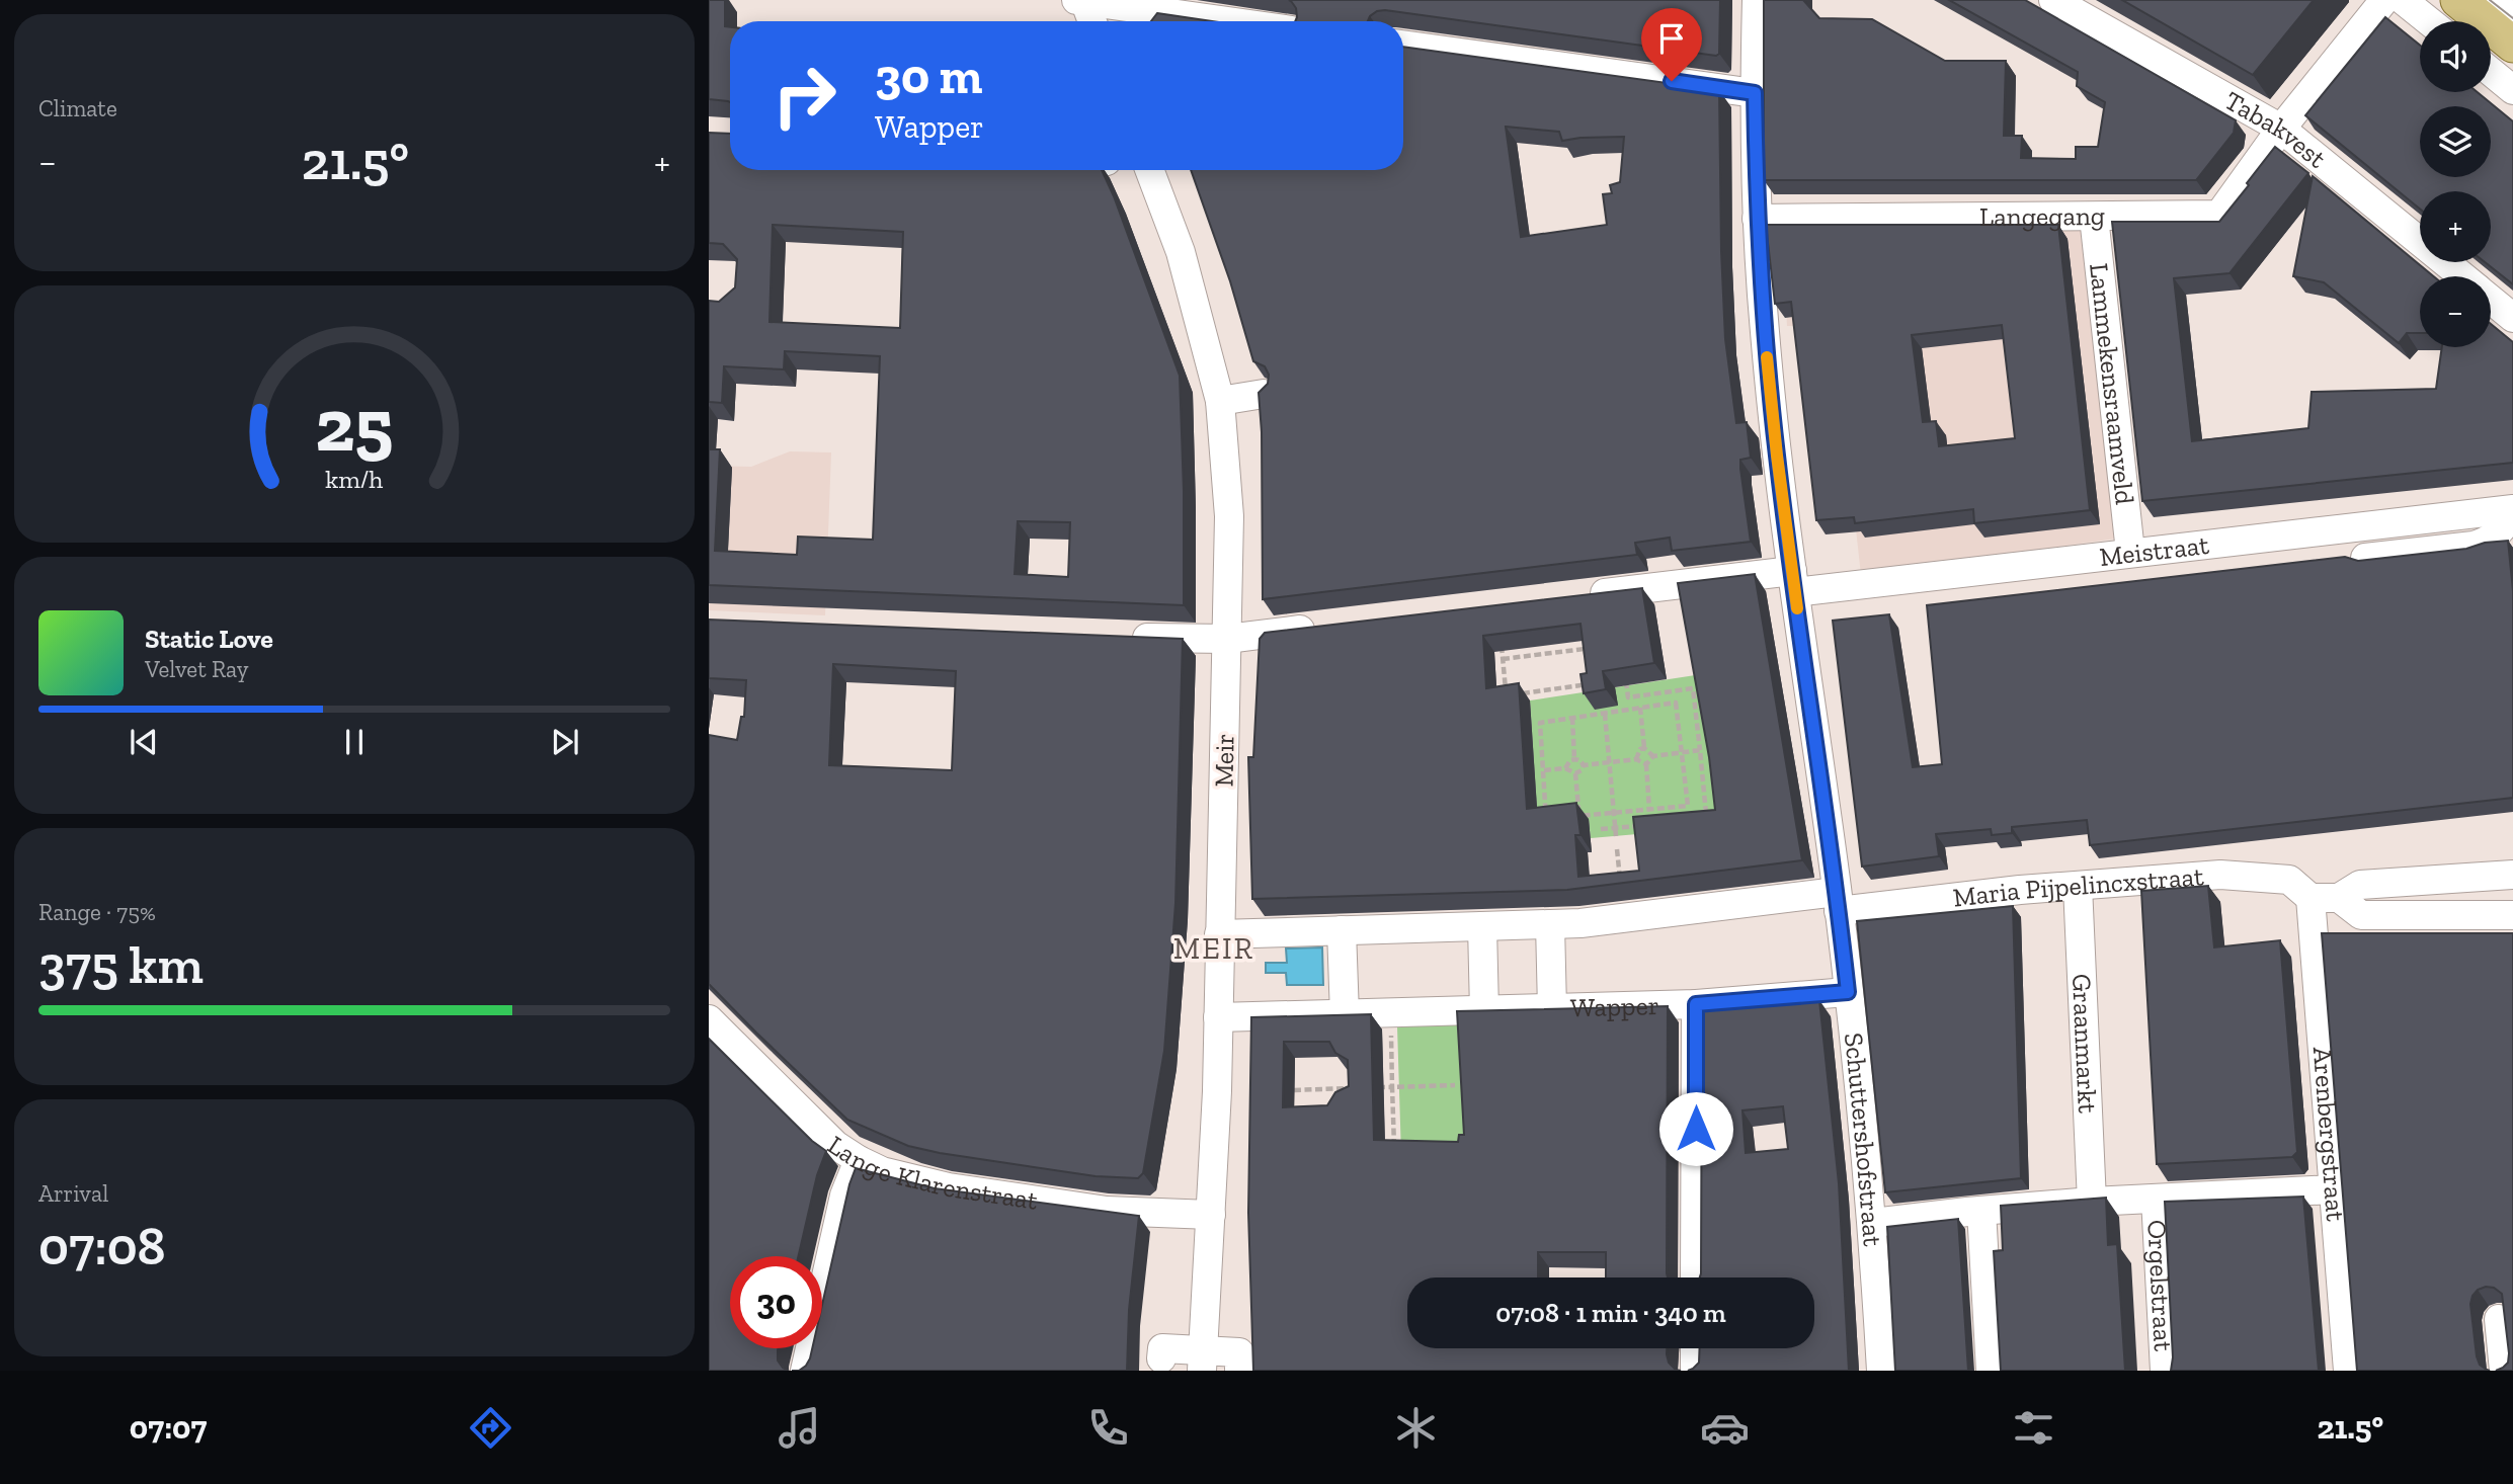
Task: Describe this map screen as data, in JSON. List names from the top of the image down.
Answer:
{
  "streets": {
    "street": [
      "Tabakvest",
      "Langegang",
      "Lammekensraamveld",
      "Meistraat",
      "Meir",
      "Maria Pijpelincxstraat",
      "Wapper",
      "Graanmarkt",
      "Arenbergstraat",
      "Schuttershofstraat",
      "Lange Klarenstraat",
      "Orgelstraat"
    ]
  },
  "crossings": [
    ["Tabakvest", "Langegang"],
    ["Langegang", "Lammekensraamveld"],
    ["Langegang", "Schuttershofstraat"],
    ["Lammekensraamveld", "Meistraat"],
    ["Meistraat", "Schuttershofstraat"],
    ["Meir", "Wapper"],
    ["Meir", "Lange Klarenstraat"],
    ["Maria Pijpelincxstraat", "Graanmarkt"],
    ["Maria Pijpelincxstraat", "Arenbergstraat"],
    ["Maria Pijpelincxstraat", "Schuttershofstraat"],
    ["Wapper", "Schuttershofstraat"]
  ],
  "districts": ["MEIR"],
  "page": {
    "tile": [
      "Climate",
      ["Range · 75%", "375 km"],
      ["Arrival", "07:08"]
    ],
    "map_buttons": ["+", "−"],
    "turn": ["30 m", "Wapper"],
    "heat": ["−", "21.5°", "+"],
    "song": ["Static Love", "Velvet Ray"],
    "limit": "30",
    "trip": "07:08 · 1 min · 340 m",
    "tabs": ["07:07", "21.5°"],
    "gauge": ["25", "km/h"]
  }
}
